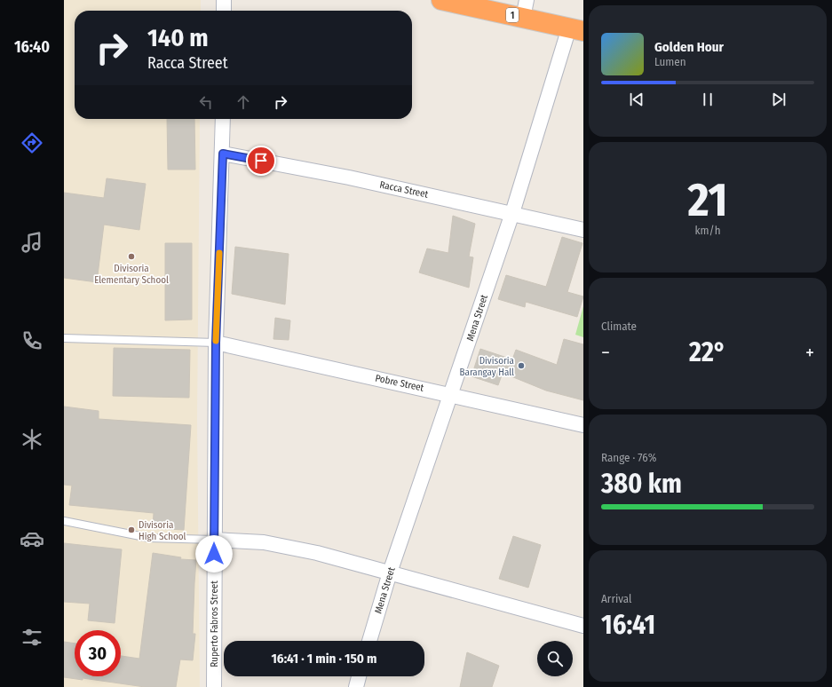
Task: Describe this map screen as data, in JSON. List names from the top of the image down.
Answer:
{
  "streets": {
    "highway": ["1"],
    "street": [
      "Racca Street",
      "Mena Street",
      "Pobre Street",
      "Ruperto Fabros Street"
    ]
  },
  "crossings": [
    ["1", "Mena Street"],
    ["Racca Street", "Mena Street"],
    ["Racca Street", "Ruperto Fabros Street"],
    ["Mena Street", "Pobre Street"],
    ["Pobre Street", "Ruperto Fabros Street"]
  ],
  "places": ["Divisoria Elementary School", "Divisoria Barangay Hall", "Divisoria High School"],
  "page": {
    "tabs": "16:40",
    "turn": ["140 m", "Racca Street"],
    "song": ["Golden Hour", "Lumen"],
    "tile": [
      ["21", "km/h"],
      "Climate",
      ["Range · 76%", "380 km"],
      ["Arrival", "16:41"]
    ],
    "heat": ["−", "22°", "+"],
    "limit": "30",
    "trip": "16:41 · 1 min · 150 m"
  }
}
